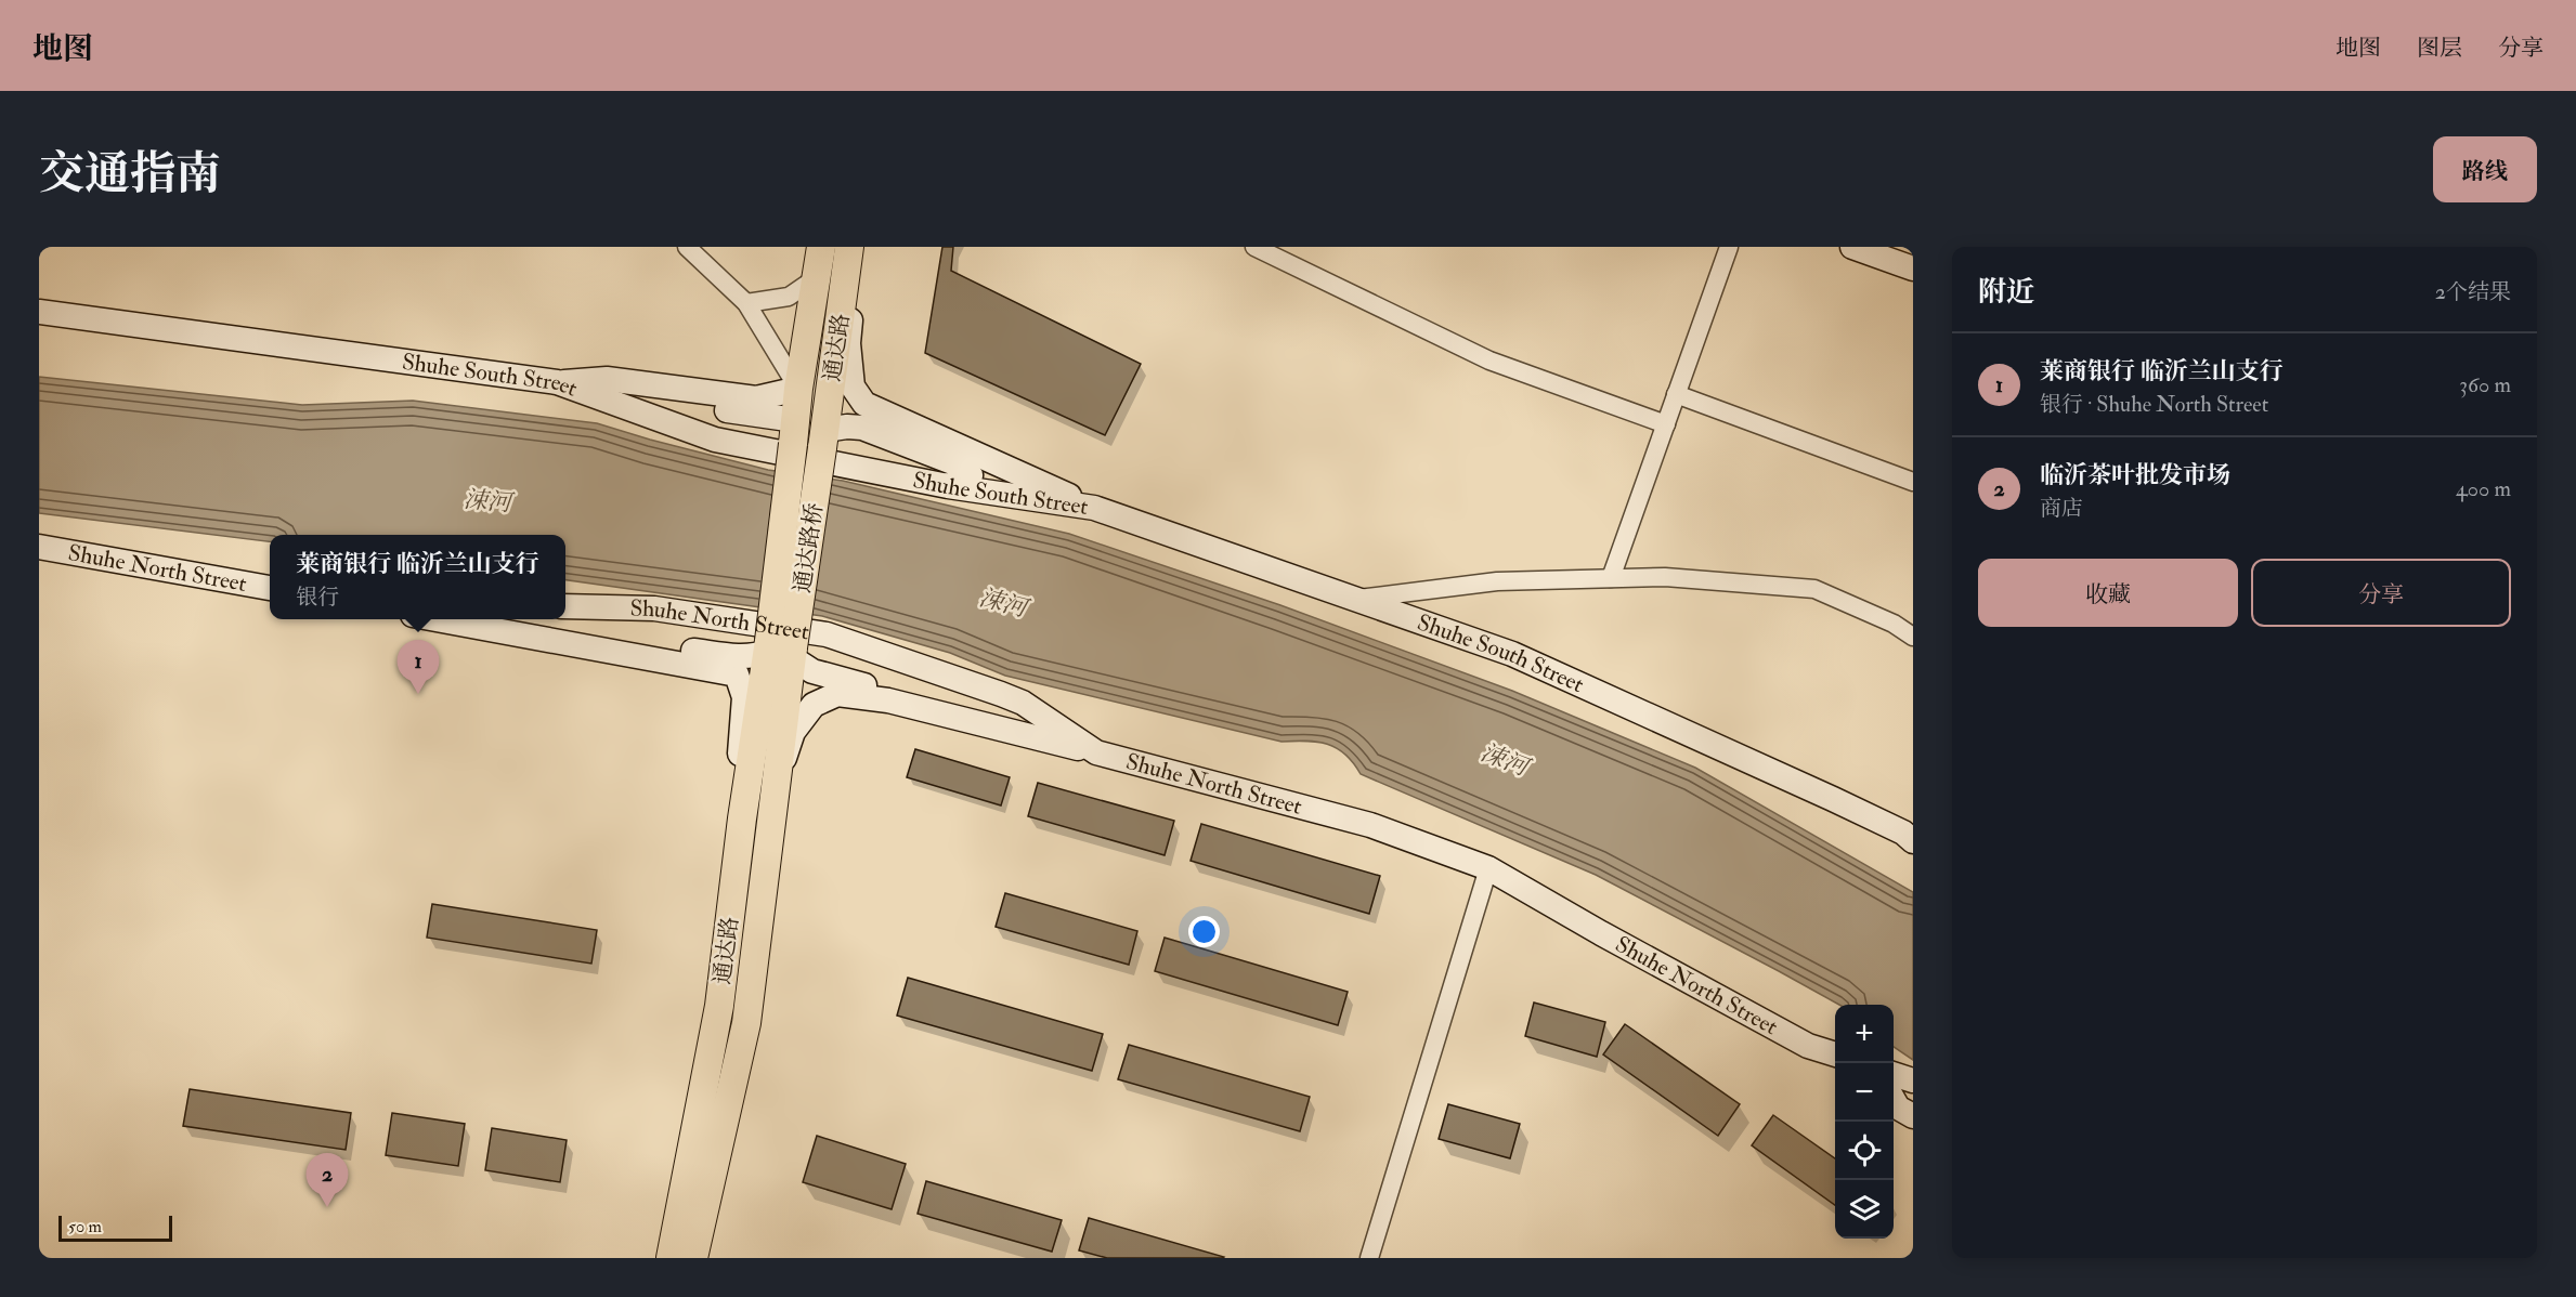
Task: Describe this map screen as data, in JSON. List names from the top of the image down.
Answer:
{
  "streets": {
    "main road": [
      "通达路",
      "Shuhe South Street",
      "通达路桥",
      "Shuhe North Street"
    ]
  },
  "crossings": [
    ["通达路", "通达路桥"]
  ],
  "water": ["涑河"],
  "scale_bar": "50 m",
  "page": {
    "header": "地图",
    "nav": ["地图", "图层", "分享"],
    "title": "交通指南",
    "buttons": [
      "路线",
      ["收藏", "分享"]
    ],
    "heading": ["附近", "2个结果"],
    "list": [
      {
        "mark": "1",
        "name": "莱商银行 临沂兰山支行",
        "note": "银行 · Shuhe North Street",
        "value": "360 m"
      },
      {
        "mark": "2",
        "name": "临沂茶叶批发市场",
        "note": "商店",
        "value": "400 m"
      }
    ],
    "popup": ["莱商银行 临沂兰山支行", "银行"],
    "pins": ["1", "2"],
    "map_buttons": ["+", "−"],
    "scale": "50 m"
  }
}
